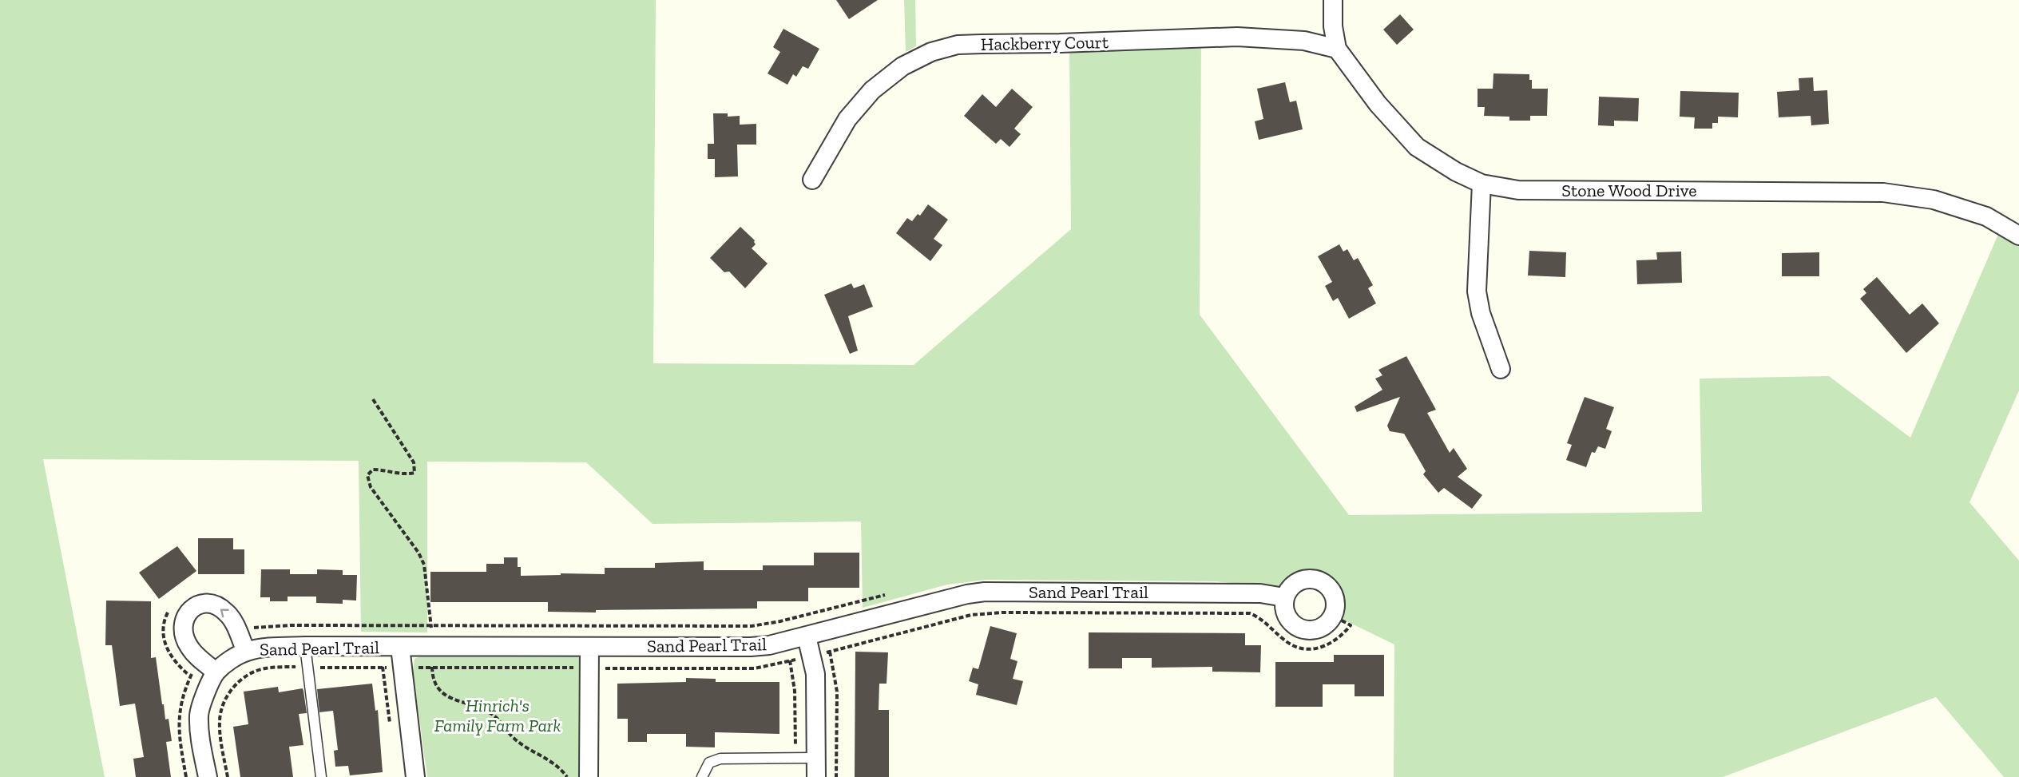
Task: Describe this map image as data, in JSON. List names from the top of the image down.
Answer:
{
  "streets": {
    "street": ["Hackberry Court", "Stone Wood Drive", "Sand Pearl Trail"]
  },
  "crossings": [
    ["Hackberry Court", "Stone Wood Drive"]
  ],
  "parks": ["Hinrich's Family Farm Park"]
}
